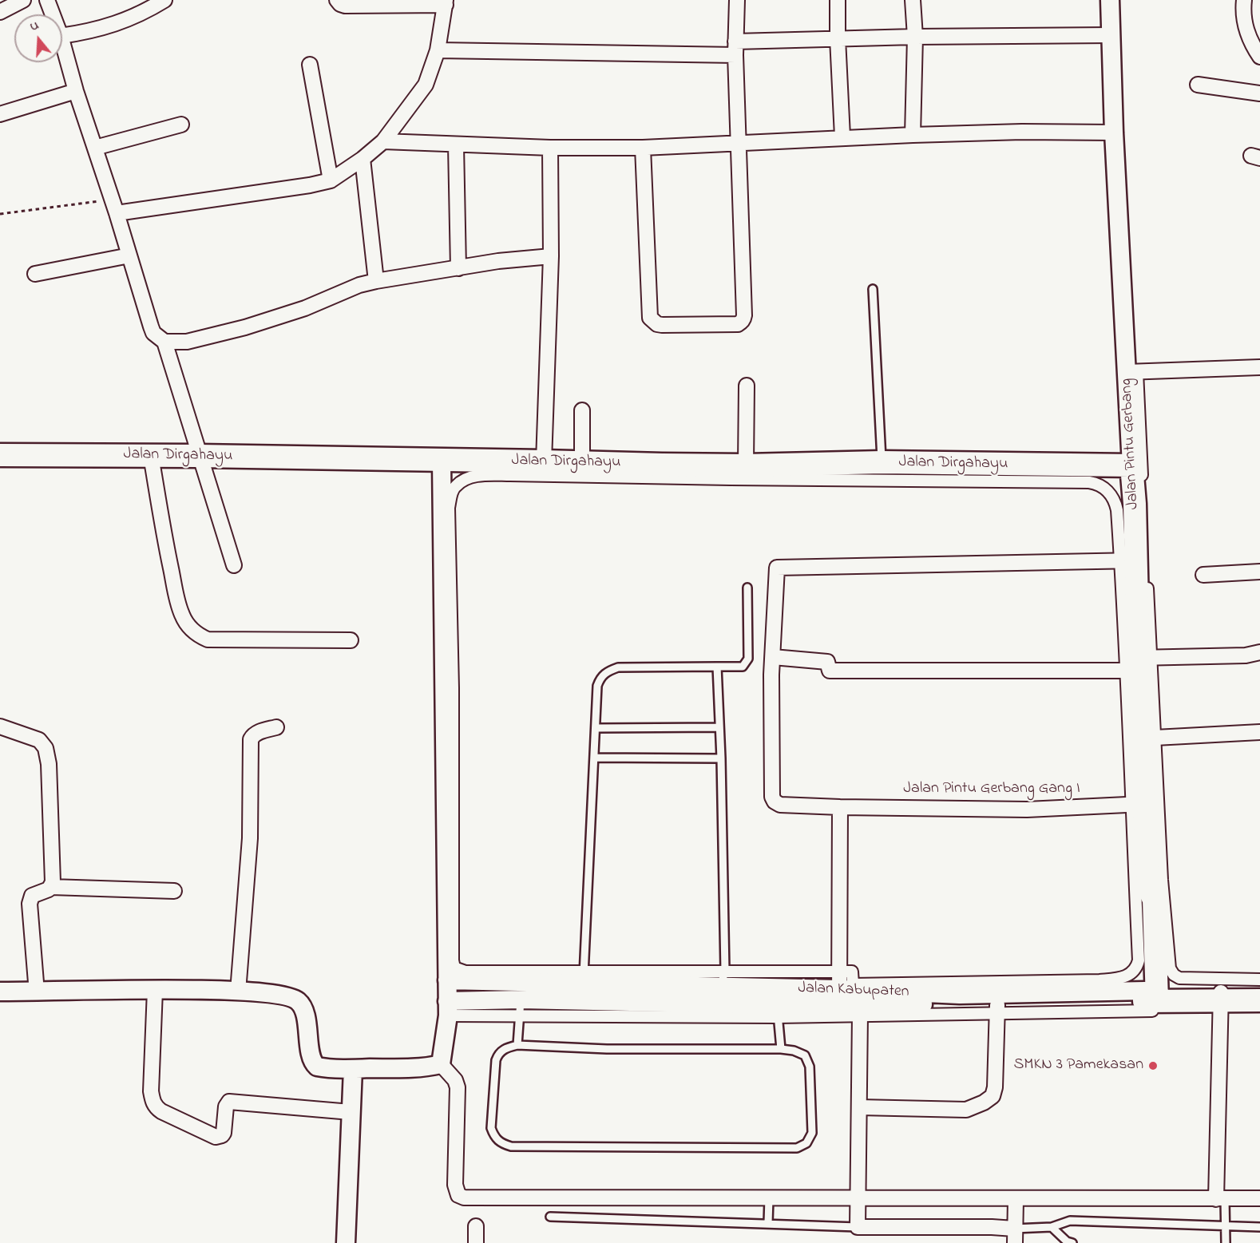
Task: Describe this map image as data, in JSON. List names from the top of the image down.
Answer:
{
  "streets": {
    "main road": ["Jalan Pintu Gerbang", "Jalan Dirgahayu", "Jalan Kabupaten"],
    "street": ["Jalan Pintu Gerbang Gang I"]
  },
  "crossings": [
    ["Jalan Pintu Gerbang", "Jalan Dirgahayu"],
    ["Jalan Pintu Gerbang", "Jalan Pintu Gerbang Gang I"],
    ["Jalan Pintu Gerbang", "Jalan Kabupaten"]
  ],
  "places": ["SMKN 3 Pamekasan"],
  "north": "top"
}
